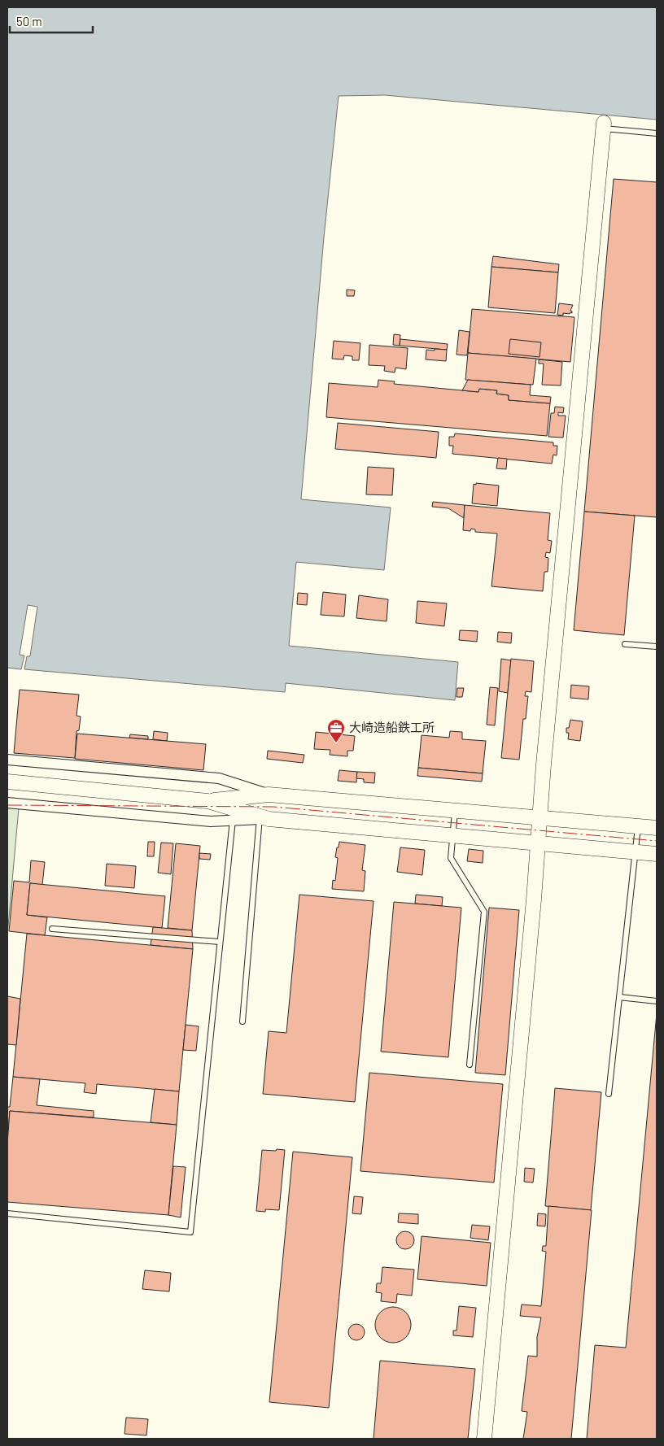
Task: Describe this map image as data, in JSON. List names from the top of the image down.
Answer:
{
  "places": {
    "office": ["大崎造船鉄工所"]
  },
  "scale_bar": "50 m"
}
